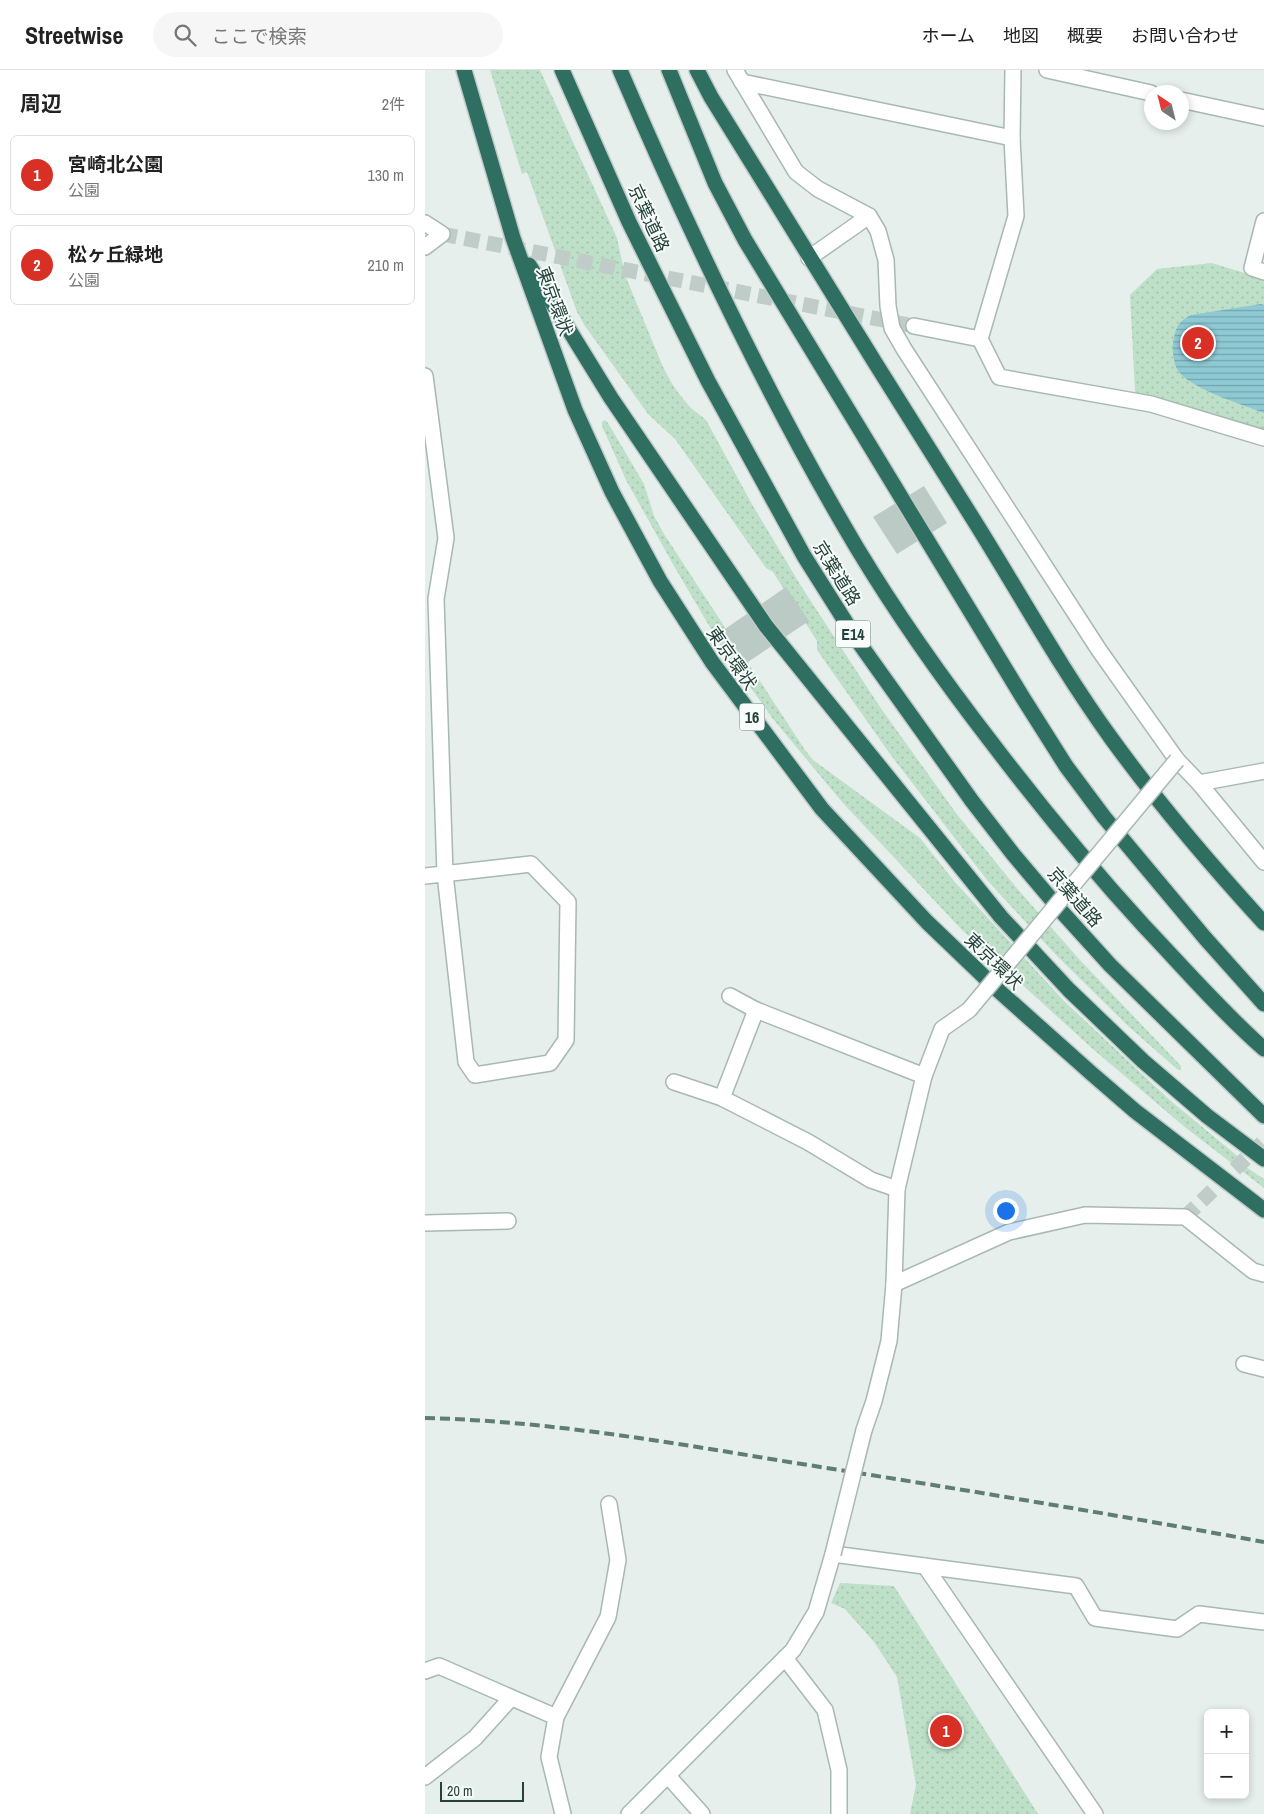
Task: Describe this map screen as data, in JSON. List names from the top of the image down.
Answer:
{
  "streets": {
    "highway": [
      "京葉道路",
      "東京環状",
      "E14",
      "16"
    ]
  },
  "scale_bar": "20 m",
  "north": "top left",
  "page": {
    "header": "Streetwise",
    "search": "ここで検索",
    "nav": [
      "ホーム",
      "地図",
      "概要",
      "お問い合わせ"
    ],
    "heading": ["周辺", "2件"],
    "list": [
      {
        "mark": "1",
        "name": "宮崎北公園",
        "note": "公園",
        "value": "130 m"
      },
      {
        "mark": "2",
        "name": "松ヶ丘緑地",
        "note": "公園",
        "value": "210 m"
      }
    ],
    "pins": ["2", "1"],
    "map_buttons": ["+", "−"],
    "scale": "20 m"
  }
}
